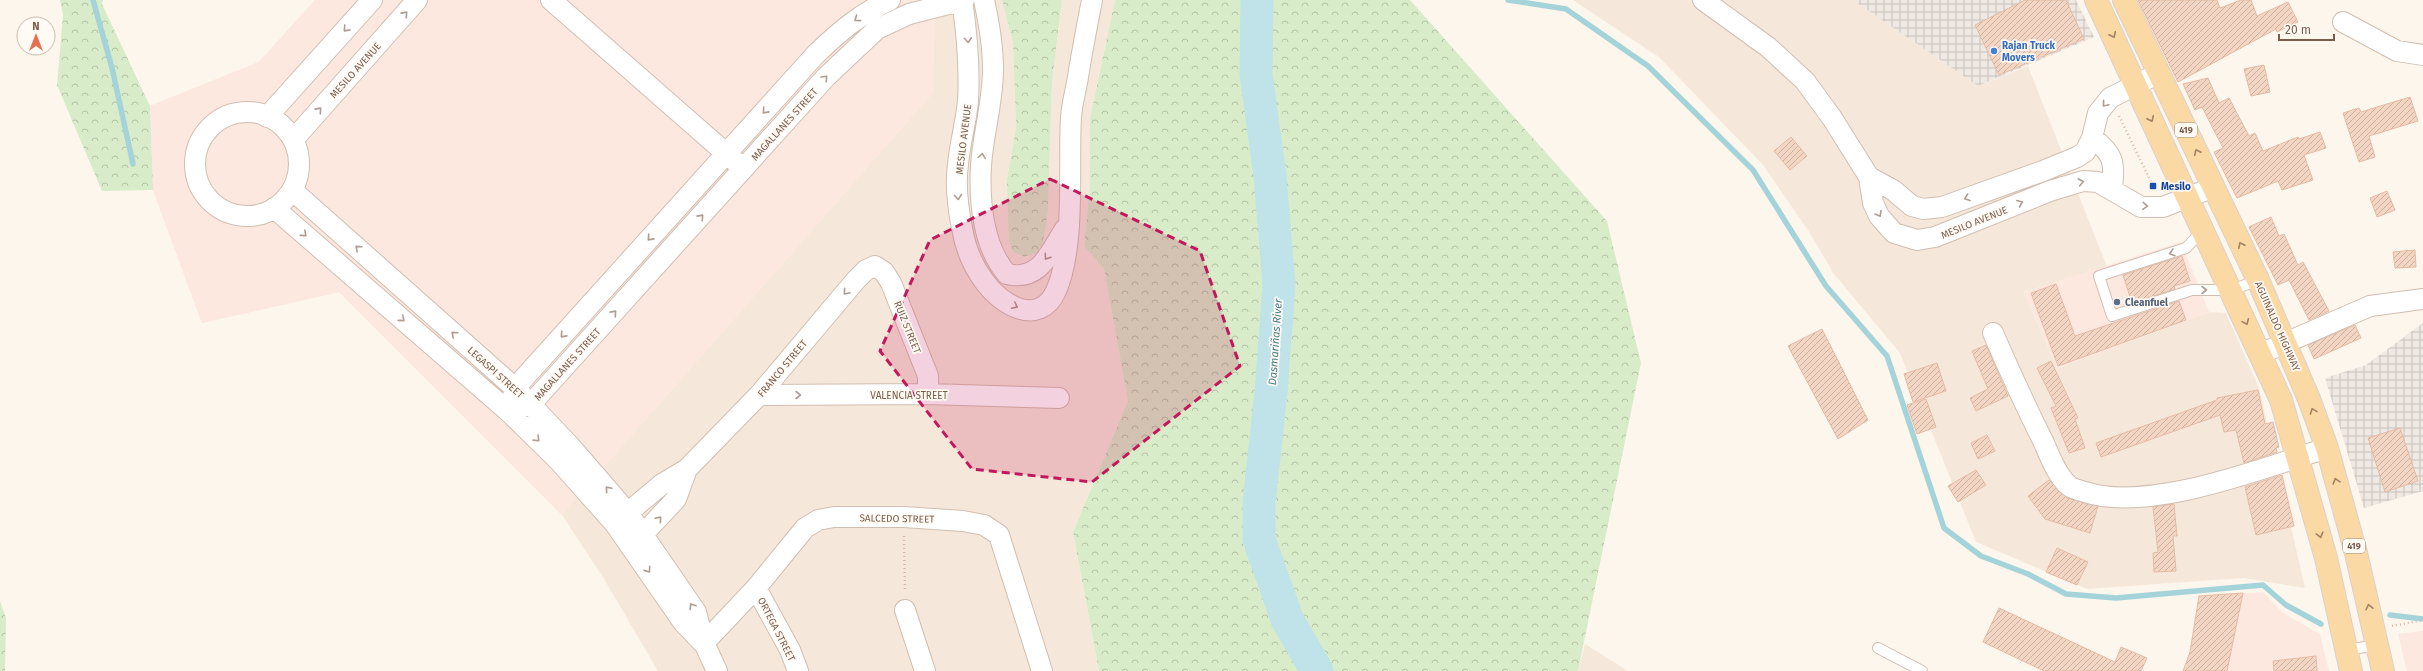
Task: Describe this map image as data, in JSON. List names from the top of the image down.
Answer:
{
  "streets": {
    "main road": ["419", "AGUINALDO HIGHWAY"],
    "street": [
      "MESILO AVENUE",
      "MAGALLANES STREET",
      "RUIZ STREET",
      "FRANCO STREET",
      "LEGASPI STREET",
      "VALENCIA STREET",
      "SALCEDO STREET",
      "ORTEGA STREET"
    ]
  },
  "crossings": [
    ["MESILO AVENUE", "MAGALLANES STREET"],
    ["MESILO AVENUE", "419"],
    ["MESILO AVENUE", "AGUINALDO HIGHWAY"],
    ["MESILO AVENUE", "LEGASPI STREET"],
    ["MAGALLANES STREET", "LEGASPI STREET"],
    ["RUIZ STREET", "FRANCO STREET"],
    ["RUIZ STREET", "VALENCIA STREET"],
    ["FRANCO STREET", "LEGASPI STREET"],
    ["FRANCO STREET", "VALENCIA STREET"],
    ["LEGASPI STREET", "SALCEDO STREET"],
    ["SALCEDO STREET", "ORTEGA STREET"]
  ],
  "one_way": ["VALENCIA STREET"],
  "water": ["Dasmariñas River"],
  "places": {
    "other": ["Rajan Truck Movers", "Cleanfuel"],
    "transit": ["Mesilo"]
  },
  "scale_bar": "20 m",
  "north": "top"
}
